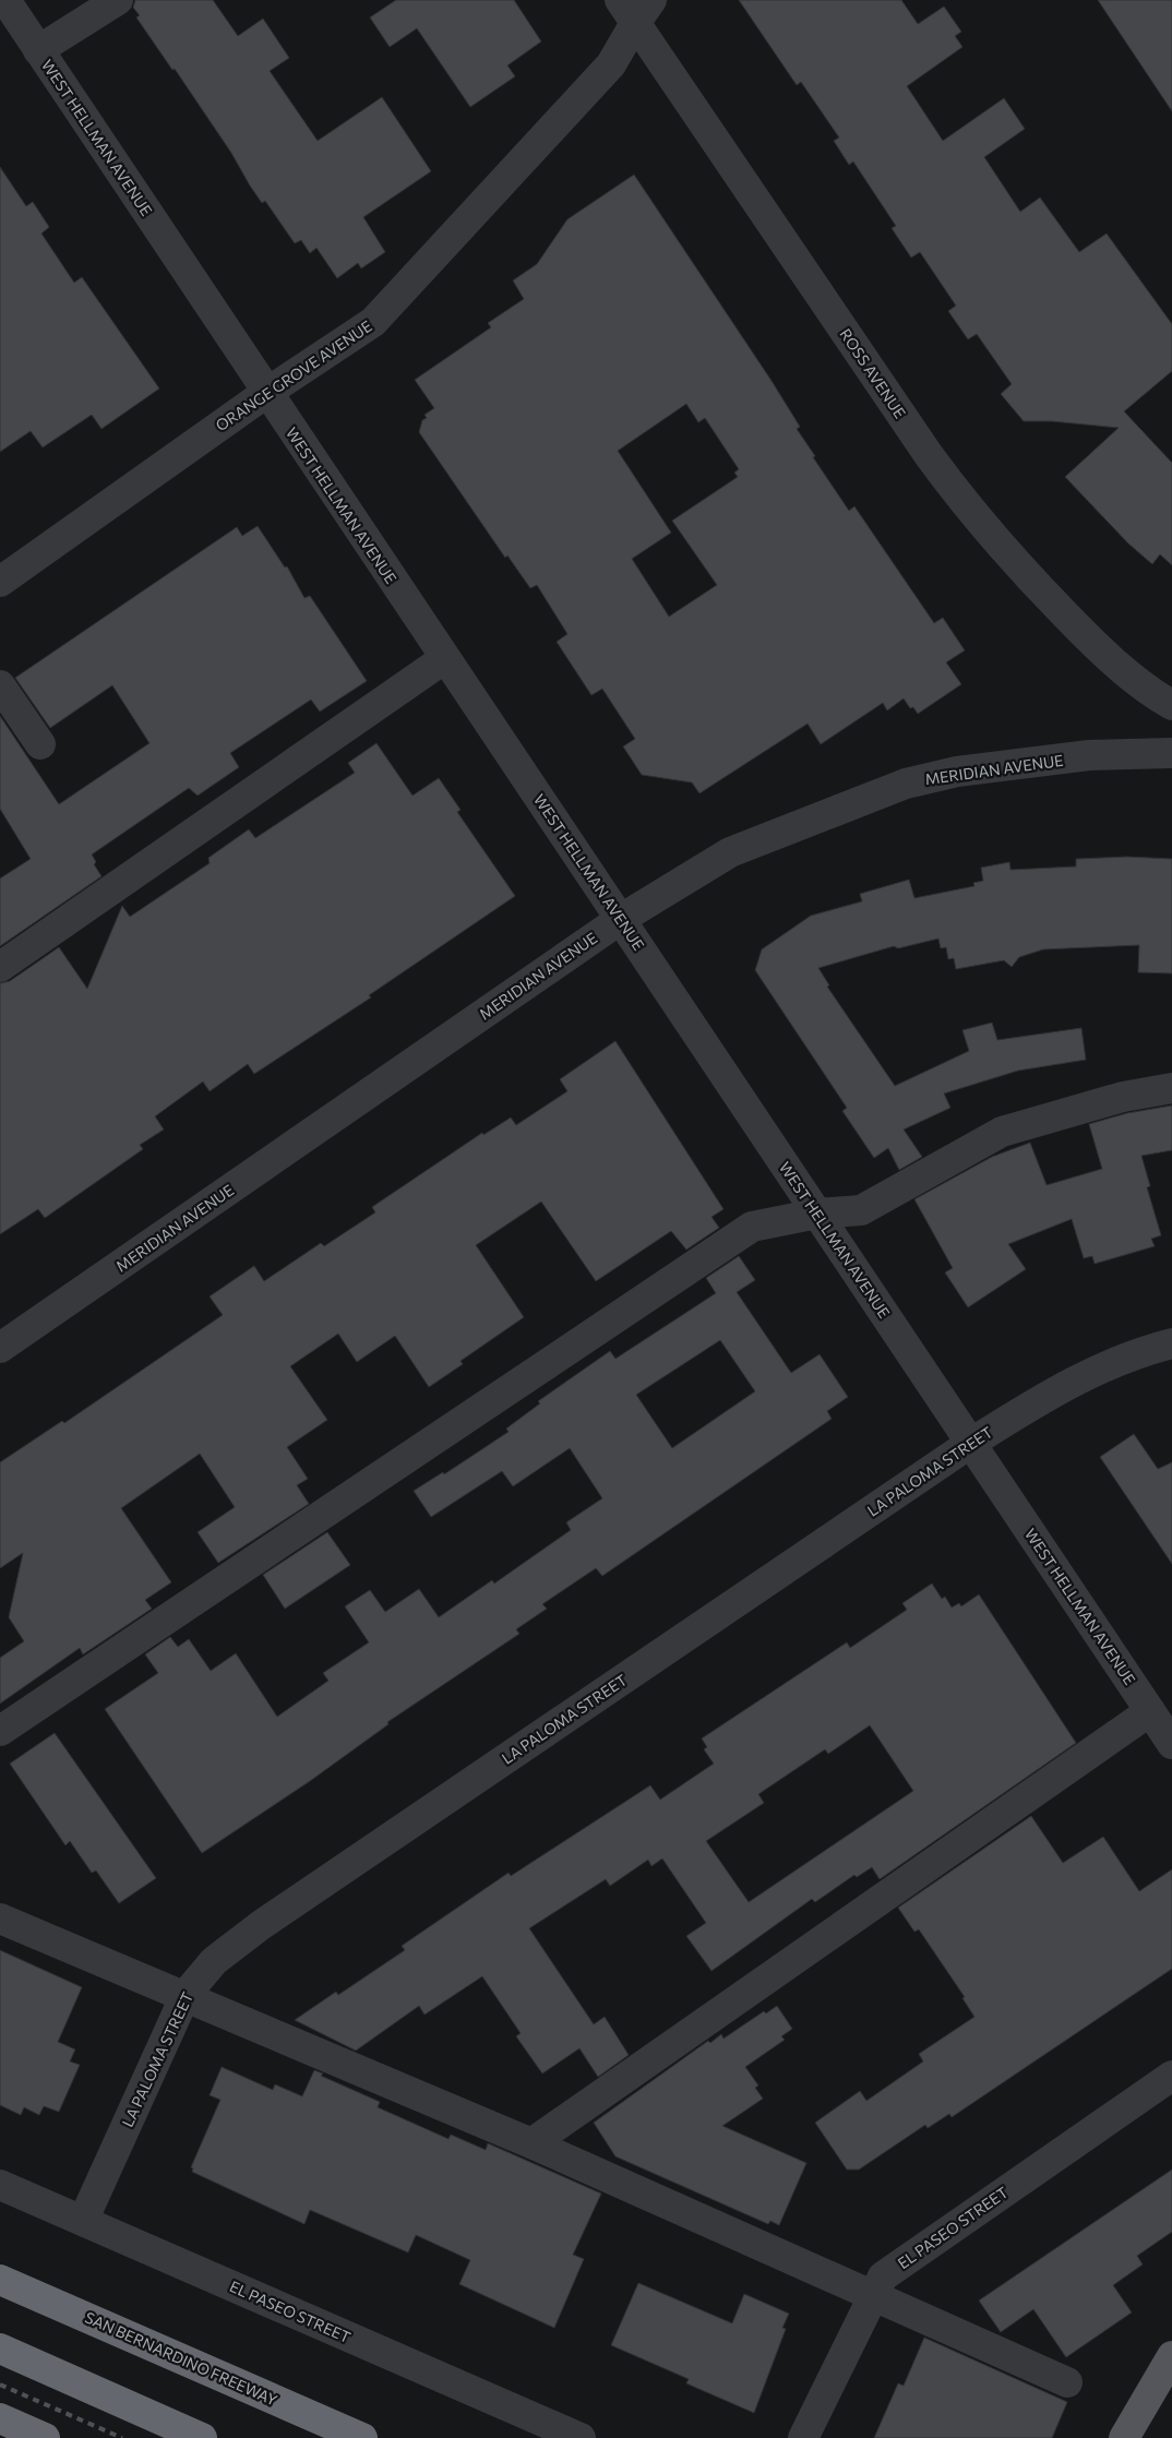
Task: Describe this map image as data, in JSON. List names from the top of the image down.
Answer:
{
  "streets": {
    "highway": ["SAN BERNARDINO FREEWAY"],
    "street": [
      "WEST HELLMAN AVENUE",
      "ROSS AVENUE",
      "ORANGE GROVE AVENUE",
      "MERIDIAN AVENUE",
      "LA PALOMA STREET",
      "EL PASEO STREET"
    ]
  },
  "crossings": [
    ["WEST HELLMAN AVENUE", "ORANGE GROVE AVENUE"],
    ["WEST HELLMAN AVENUE", "MERIDIAN AVENUE"],
    ["WEST HELLMAN AVENUE", "LA PALOMA STREET"],
    ["ROSS AVENUE", "ORANGE GROVE AVENUE"],
    ["LA PALOMA STREET", "EL PASEO STREET"]
  ]
}
